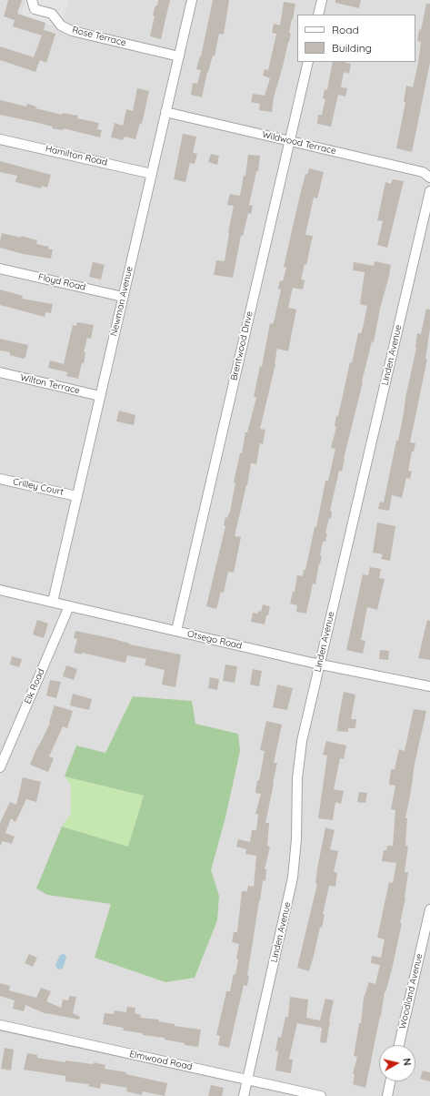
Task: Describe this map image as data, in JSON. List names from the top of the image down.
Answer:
{
  "streets": {
    "street": [
      "Rose Terrace",
      "Wildwood Terrace",
      "Hamilton Road",
      "Floyd Road",
      "Newman Avenue",
      "Brentwood Drive",
      "Linden Avenue",
      "Wilton Terrace",
      "Crilley Court",
      "Otsego Road",
      "Elk Road",
      "Woodland Avenue",
      "Elmwood Road"
    ]
  },
  "crossings": [
    ["Rose Terrace", "Newman Avenue"],
    ["Wildwood Terrace", "Newman Avenue"],
    ["Wildwood Terrace", "Brentwood Drive"],
    ["Hamilton Road", "Newman Avenue"],
    ["Floyd Road", "Newman Avenue"],
    ["Newman Avenue", "Wilton Terrace"],
    ["Newman Avenue", "Crilley Court"],
    ["Newman Avenue", "Otsego Road"],
    ["Brentwood Drive", "Otsego Road"],
    ["Linden Avenue", "Otsego Road"],
    ["Linden Avenue", "Elmwood Road"],
    ["Otsego Road", "Elk Road"]
  ],
  "legend": ["Road", "Building"],
  "north": "right"
}
